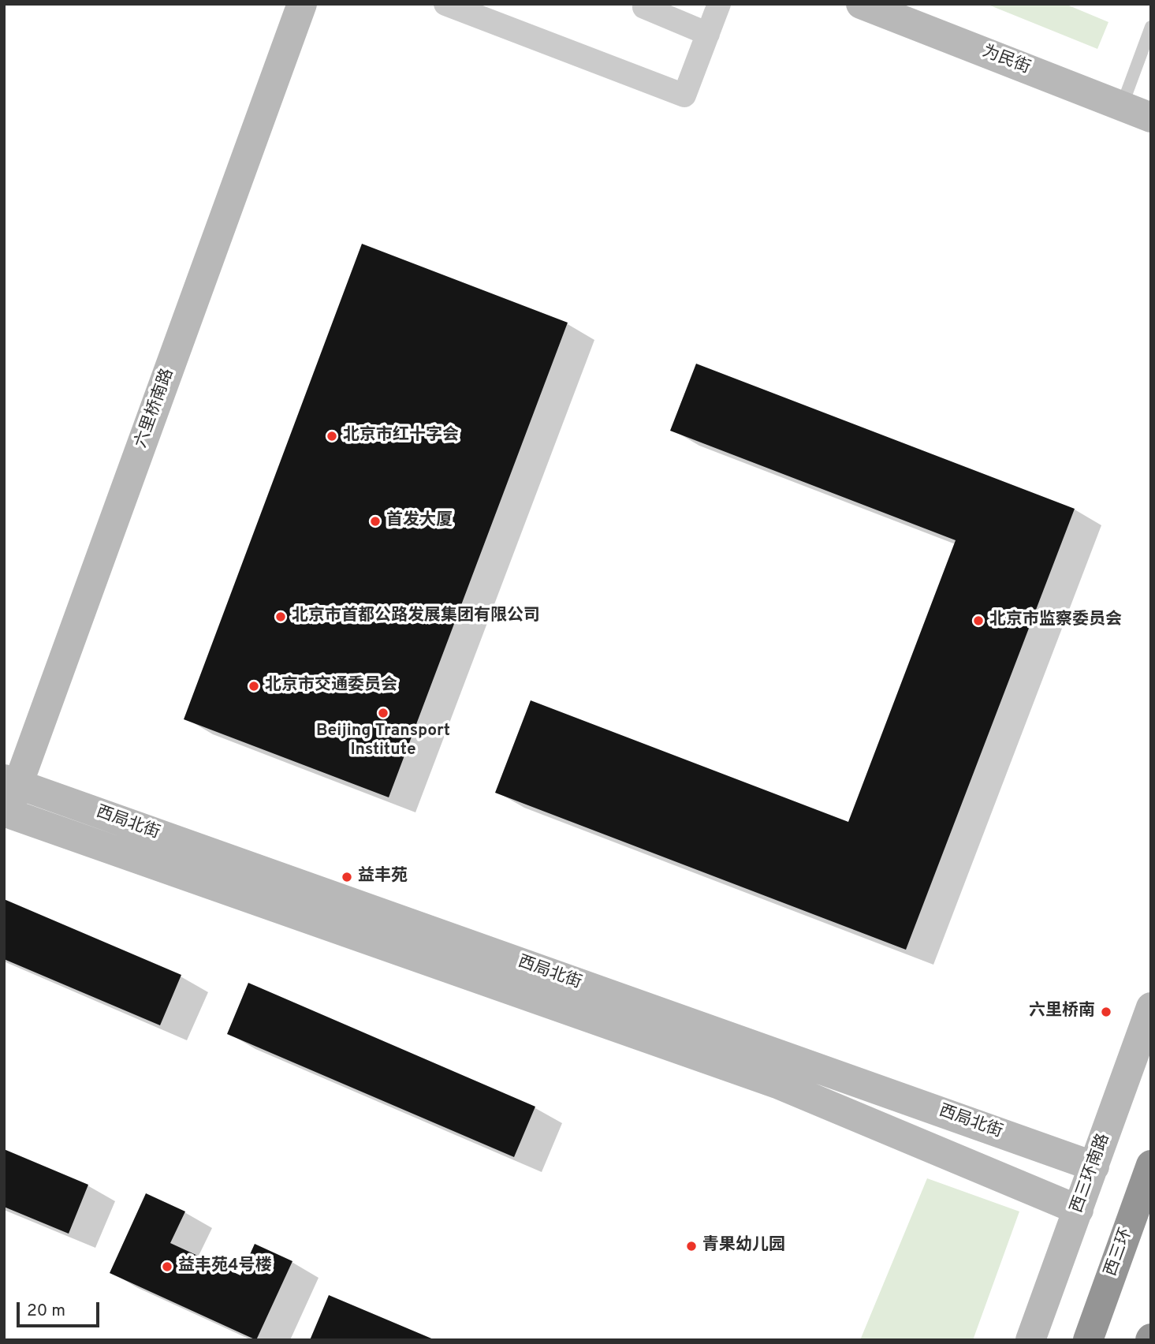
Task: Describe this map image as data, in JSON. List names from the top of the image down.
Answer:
{
  "streets": {
    "highway": ["西三环"],
    "street": [
      "为民街",
      "六里桥南路",
      "西局北街",
      "西三环南路"
    ]
  },
  "crossings": [
    ["六里桥南路", "西局北街"],
    ["西局北街", "西三环南路"]
  ],
  "places": [
    "北京市红十字会",
    "首发大厦",
    "北京市首都公路发展集团有限公司",
    "北京市监察委员会",
    "北京市交通委员会",
    "Beijing Transport Institute",
    "益丰苑",
    "六里桥南",
    "青果幼儿园",
    "益丰苑4号楼"
  ],
  "scale_bar": "20 m"
}
